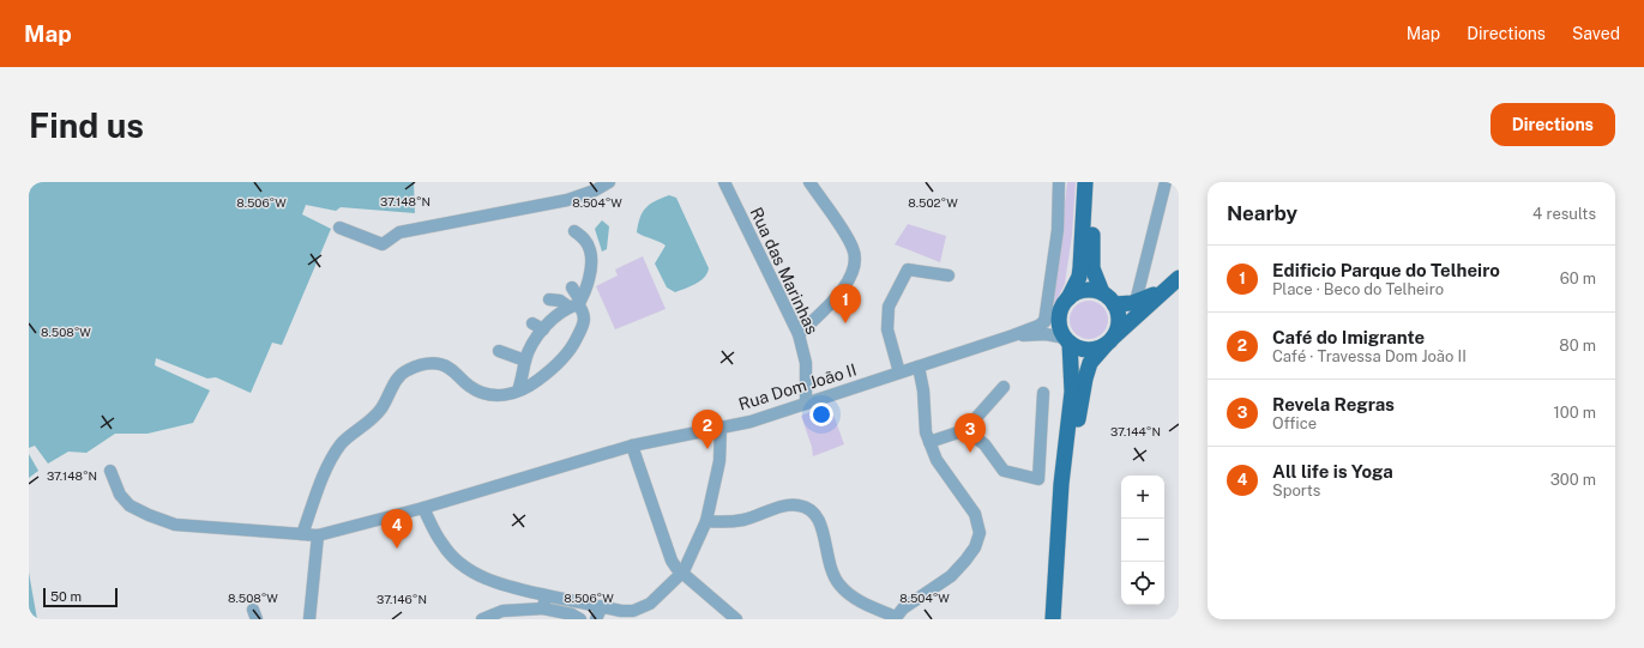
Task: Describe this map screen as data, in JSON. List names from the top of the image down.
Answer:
{
  "streets": {
    "street": ["Rua das Marinhas", "Rua Dom João II"]
  },
  "crossings": [
    ["Rua das Marinhas", "Rua Dom João II"]
  ],
  "scale_bar": "50 m",
  "page": {
    "header": "Map",
    "nav": ["Map", "Directions", "Saved"],
    "buttons": "Directions",
    "title": "Find us",
    "heading": ["Nearby", "4 results"],
    "list": [
      {
        "mark": "1",
        "name": "Edificio Parque do Telheiro",
        "note": "Place · Beco do Telheiro",
        "value": "60 m"
      },
      {
        "mark": "2",
        "name": "Café do Imigrante",
        "note": "Café · Travessa Dom João II",
        "value": "80 m"
      },
      {
        "mark": "3",
        "name": "Revela Regras",
        "note": "Office",
        "value": "100 m"
      },
      {
        "mark": "4",
        "name": "All life is Yoga",
        "note": "Sports",
        "value": "300 m"
      }
    ],
    "pins": [
      "1",
      "2",
      "3",
      "4"
    ],
    "map_buttons": ["+", "−"],
    "scale": "50 m"
  },
  "coordinates": [
    "37.148°N",
    "8.502°W",
    "8.506°W",
    "8.504°W",
    "8.508°W",
    "37.144°N",
    "37.146°N"
  ]
}
